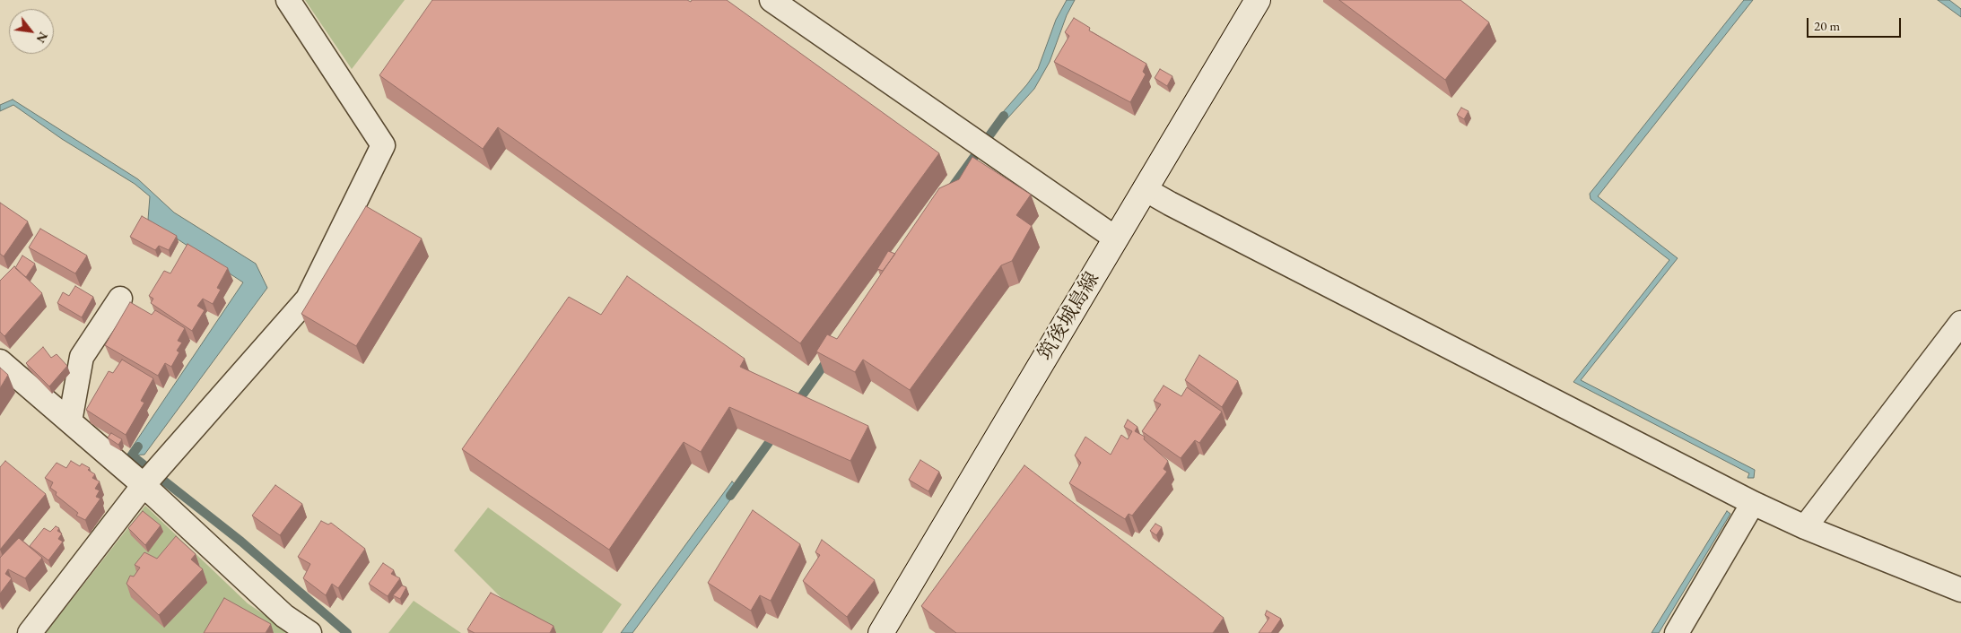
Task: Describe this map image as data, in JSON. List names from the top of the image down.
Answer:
{
  "streets": {
    "main road": ["筑後城島線"]
  },
  "scale_bar": "20 m",
  "north": "bottom right"
}
